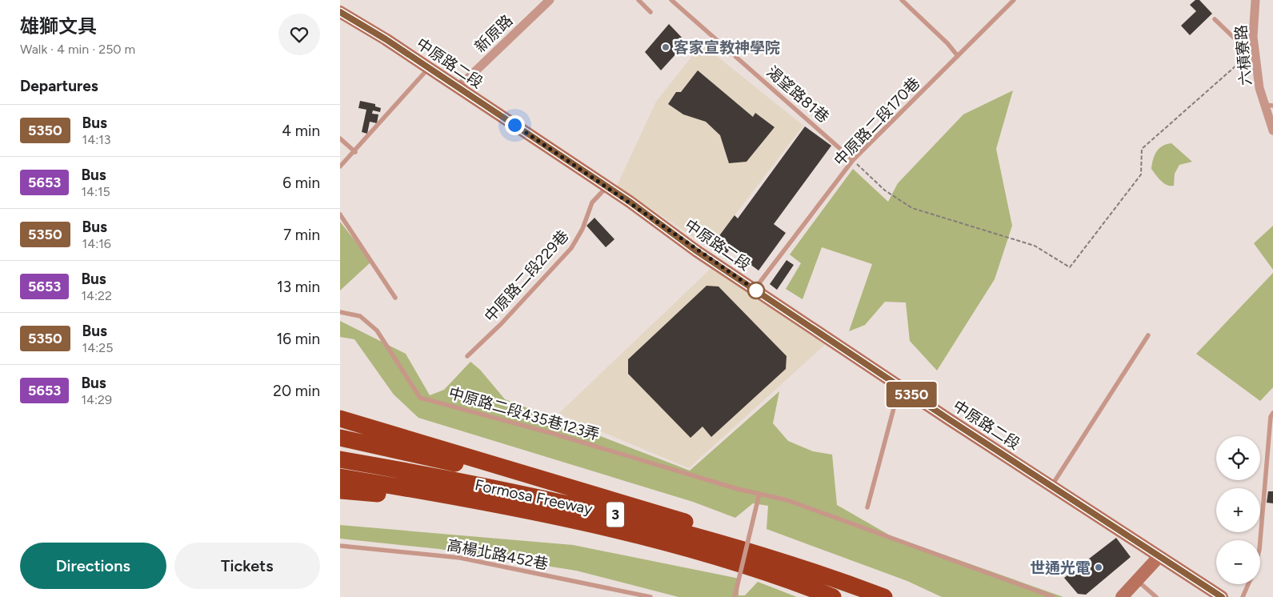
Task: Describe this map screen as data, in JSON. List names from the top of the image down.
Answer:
{
  "streets": {
    "highway": ["Formosa Freeway", "3"],
    "street": ["新原路", "六槓寮路", "中原路二段"],
    "lane": [
      "渴望路81巷",
      "中原路二段170巷",
      "中原路二段229巷",
      "中原路二段435巷123弄",
      "高楊北路452巷"
    ]
  },
  "crossings": [
    ["新原路", "中原路二段"],
    ["中原路二段", "中原路二段170巷"],
    ["中原路二段", "中原路二段229巷"],
    ["渴望路81巷", "中原路二段170巷"]
  ],
  "places": ["客家宣教神學院", "世通光電"],
  "lines": ["bus line 5350"],
  "page": {
    "heading": [
      ["雄獅文具", "Walk · 4 min · 250 m"],
      "Departures"
    ],
    "on_map": "5350",
    "list": [
      {
        "mark": "5350",
        "name": "Bus",
        "note": "14:13",
        "value": "4 min"
      },
      {
        "mark": "5653",
        "name": "Bus",
        "note": "14:15",
        "value": "6 min"
      },
      {
        "mark": "5350",
        "name": "Bus",
        "note": "14:16",
        "value": "7 min"
      },
      {
        "mark": "5653",
        "name": "Bus",
        "note": "14:22",
        "value": "13 min"
      },
      {
        "mark": "5350",
        "name": "Bus",
        "note": "14:25",
        "value": "16 min"
      },
      {
        "mark": "5653",
        "name": "Bus",
        "note": "14:29",
        "value": "20 min"
      }
    ],
    "map_buttons": ["+", "−"],
    "buttons": ["Directions", "Tickets"]
  }
}
